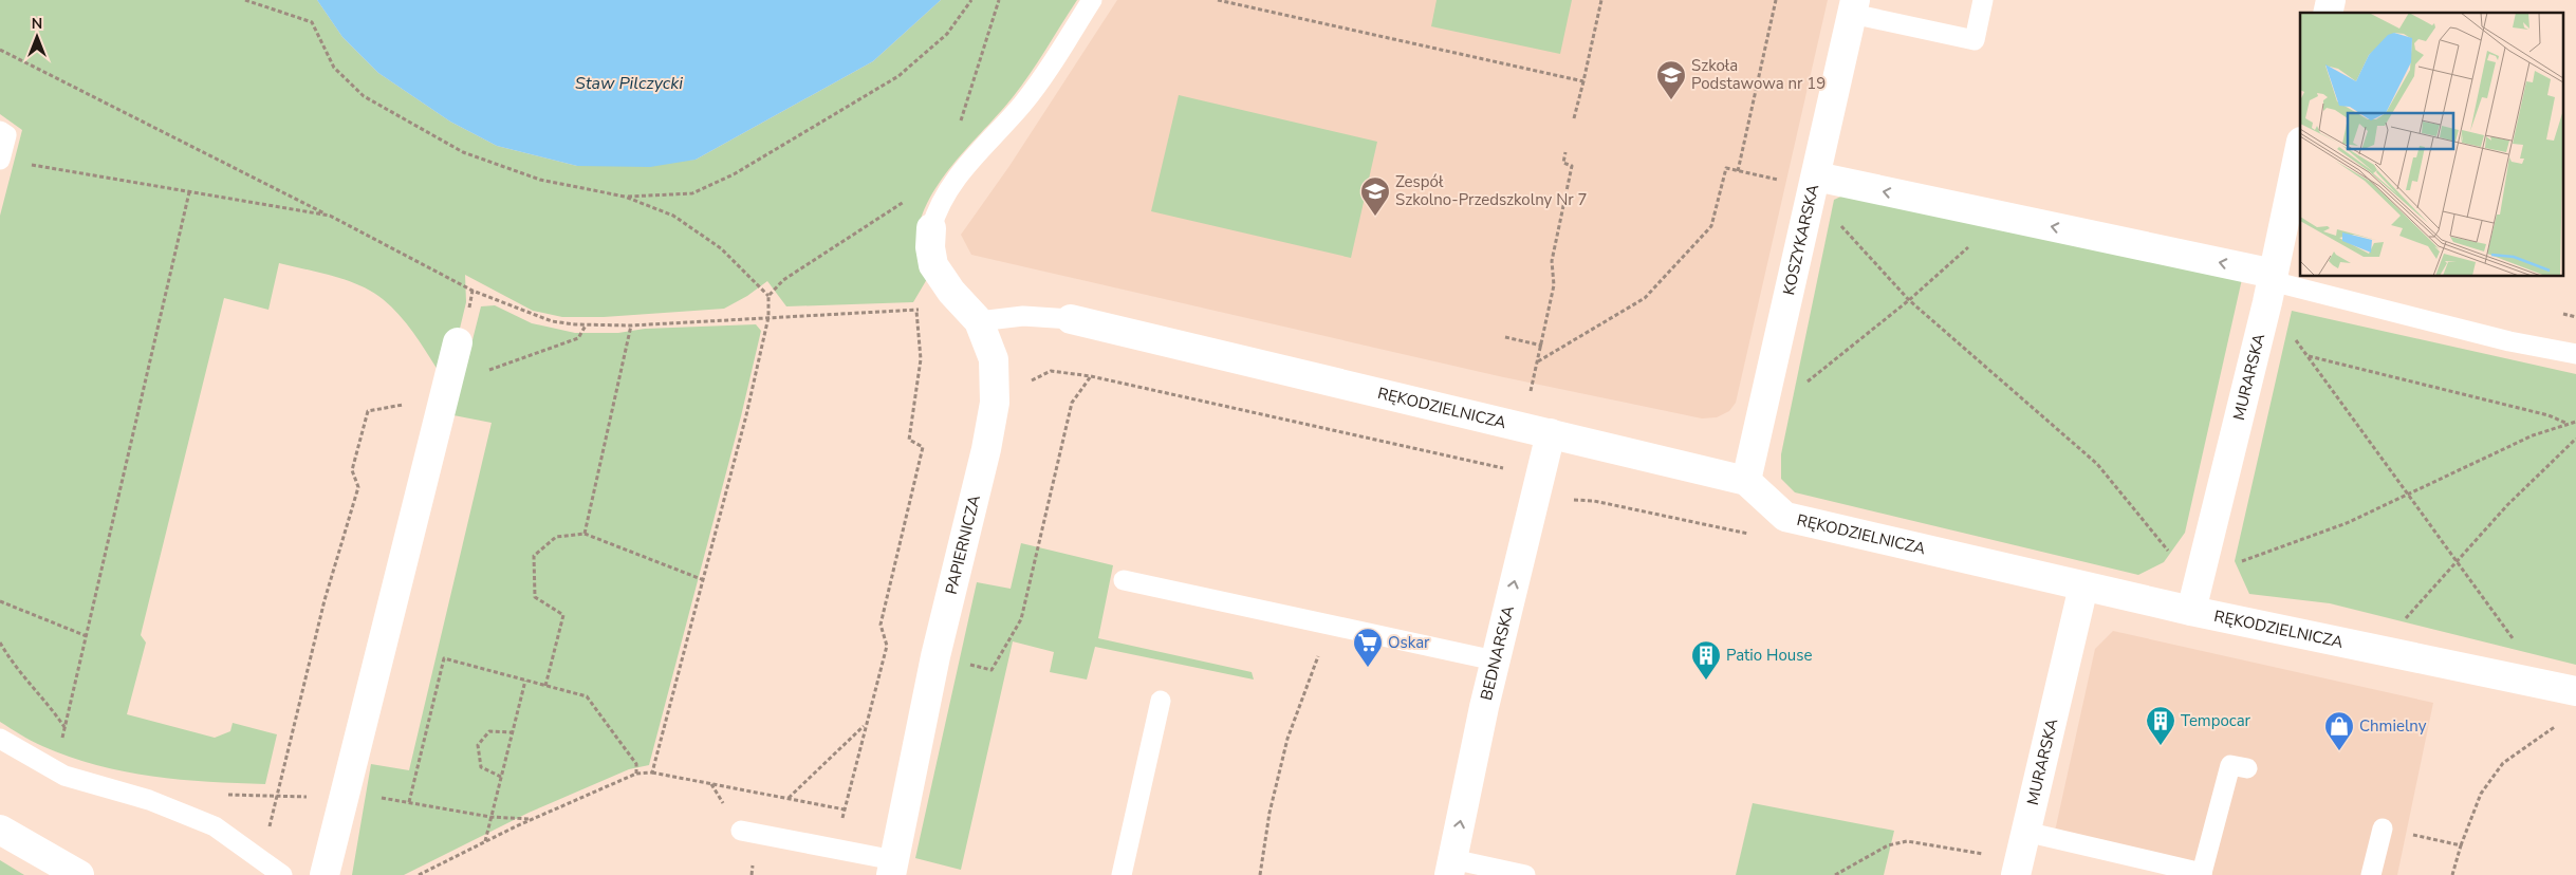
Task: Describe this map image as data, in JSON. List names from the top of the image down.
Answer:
{
  "streets": {
    "street": [
      "KOSZYKARSKA",
      "MURARSKA",
      "RĘKODZIELNICZA",
      "PAPIERNICZA",
      "BEDNARSKA"
    ]
  },
  "crossings": [
    ["KOSZYKARSKA", "RĘKODZIELNICZA"],
    ["MURARSKA", "RĘKODZIELNICZA"],
    ["RĘKODZIELNICZA", "BEDNARSKA"]
  ],
  "one_way": ["BEDNARSKA"],
  "water": ["Staw Pilczycki"],
  "places": {
    "school or university": ["Szkoła Podstawowa nr 19", "Zespół Szkolno-Przedszkolny Nr 7"],
    "supermarket": ["Oskar"],
    "building": ["Patio House", "Tempocar"],
    "shop": ["Chmielny"]
  },
  "north": "top"
}
